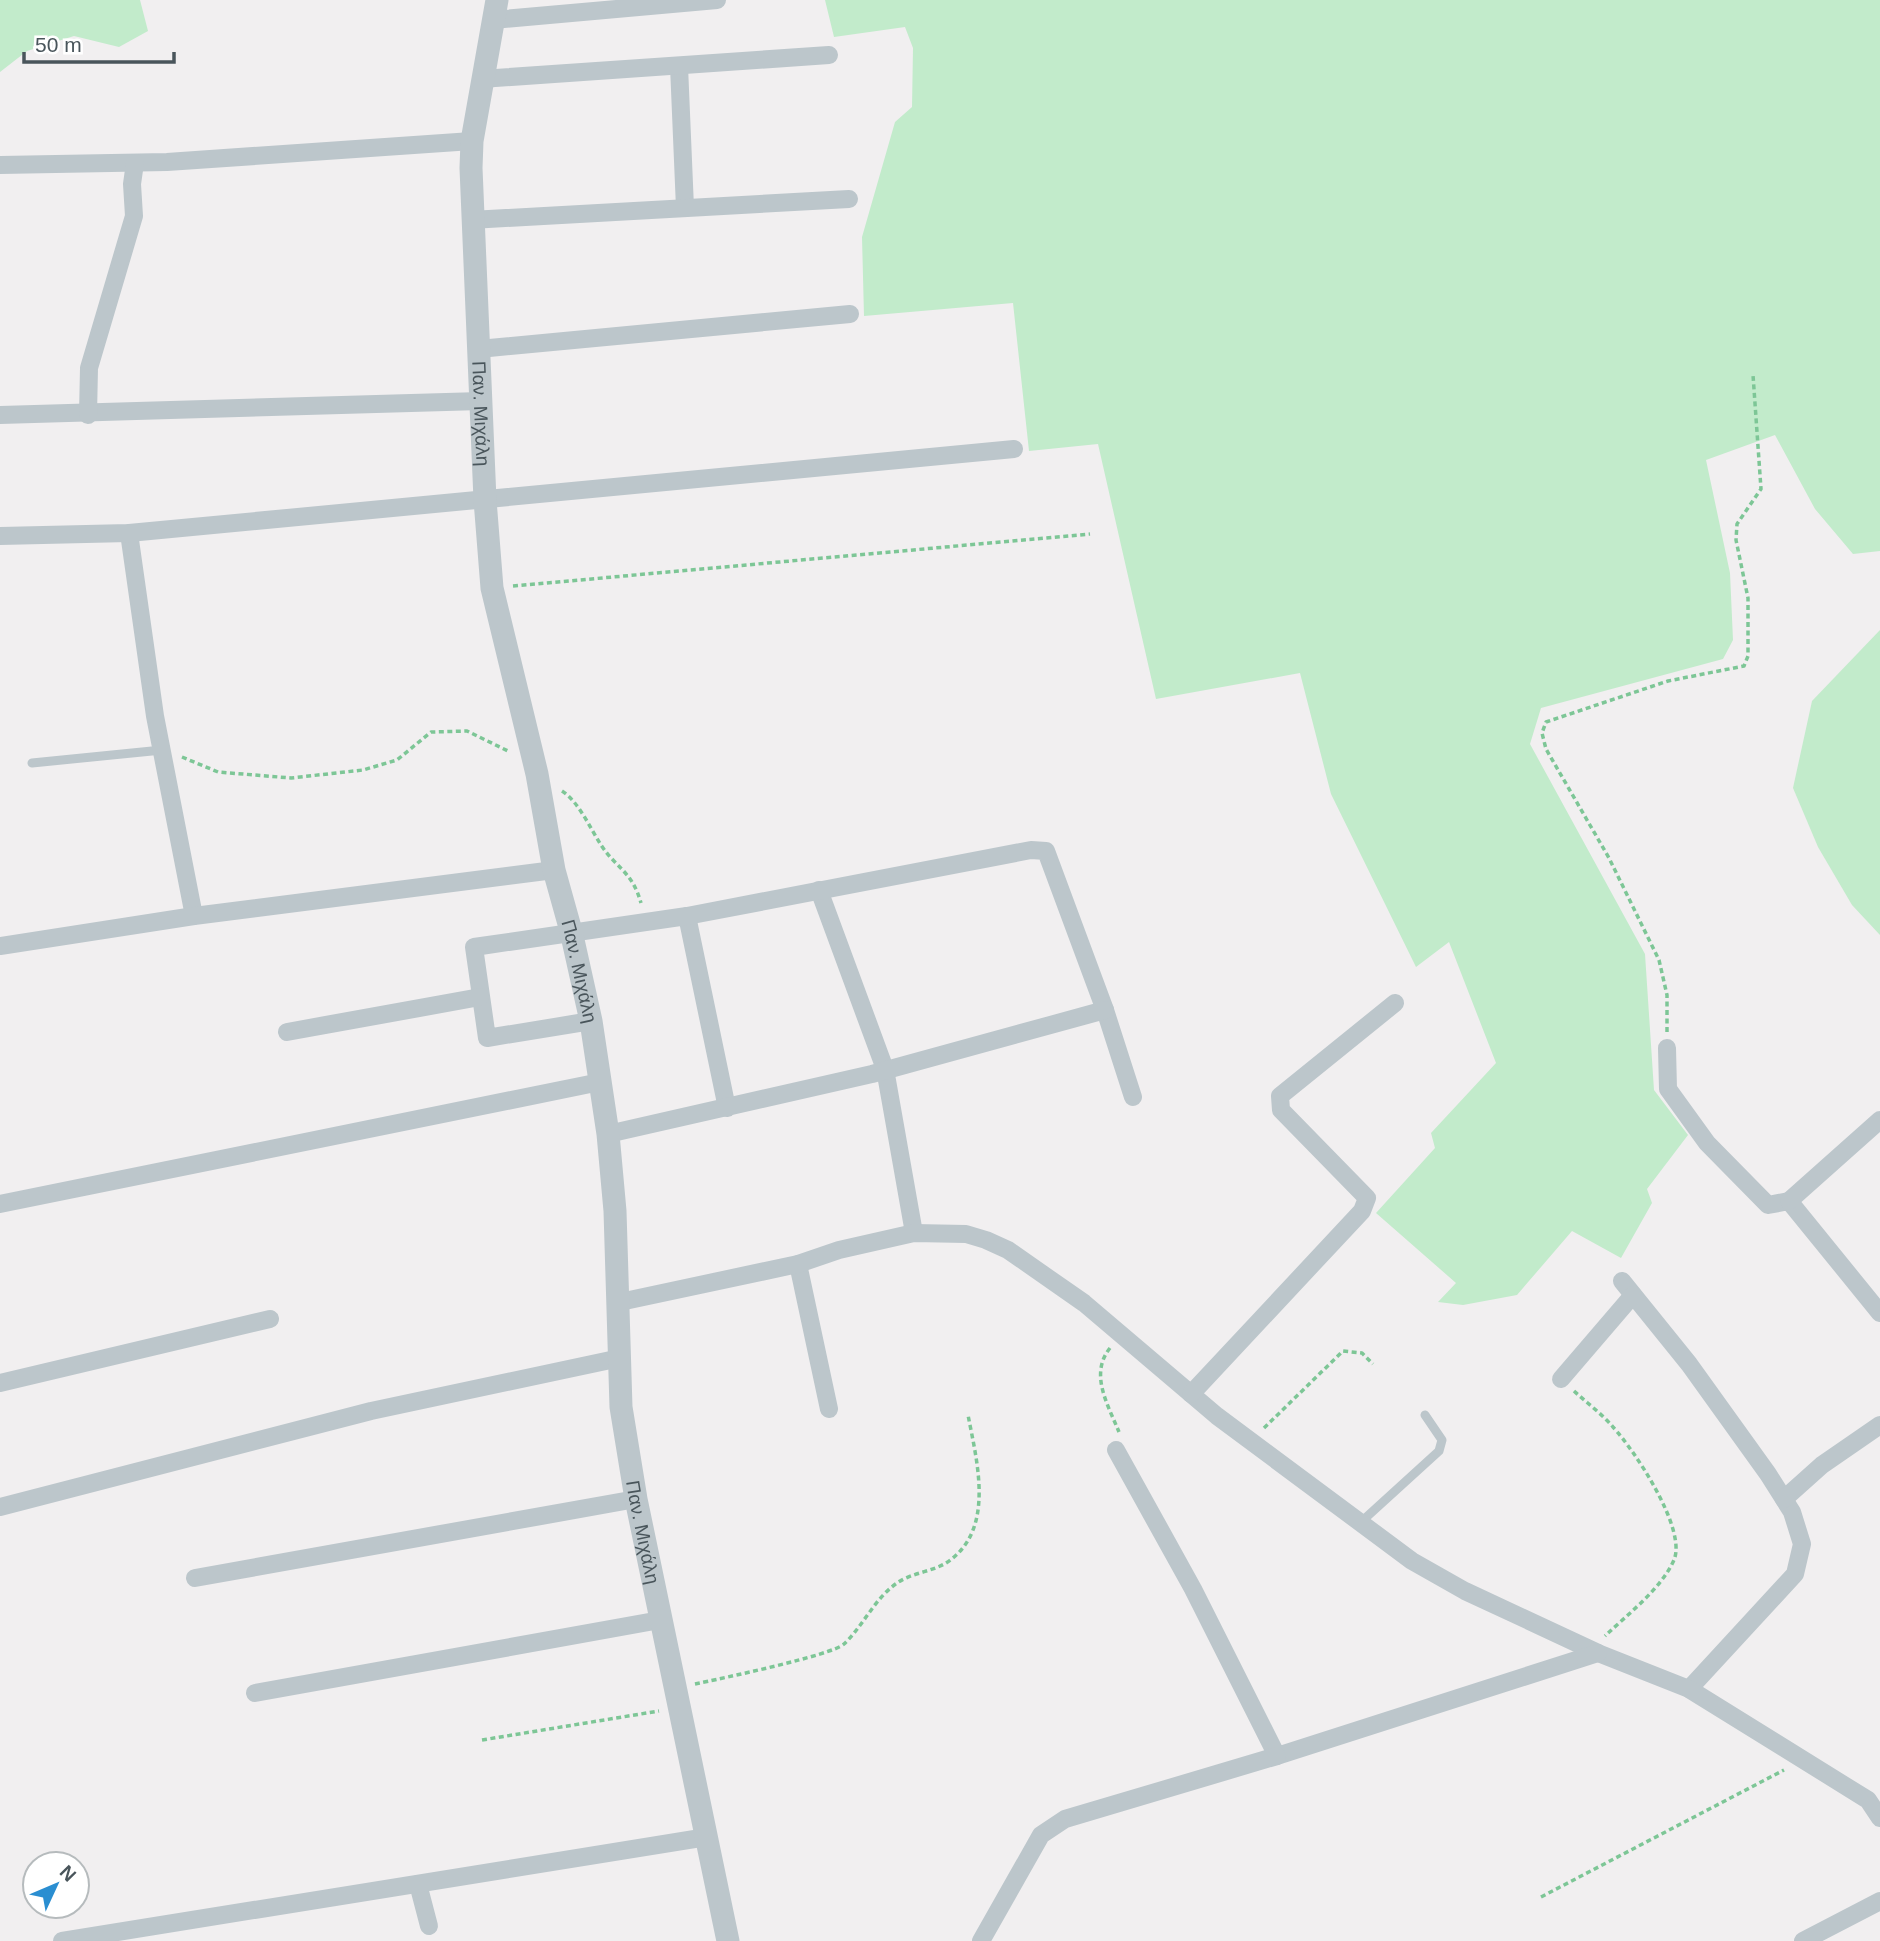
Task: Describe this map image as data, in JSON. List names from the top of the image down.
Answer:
{
  "streets": {
    "street": ["Παν. Μιχάλη"]
  },
  "scale_bar": "50 m",
  "north": "top right"
}
